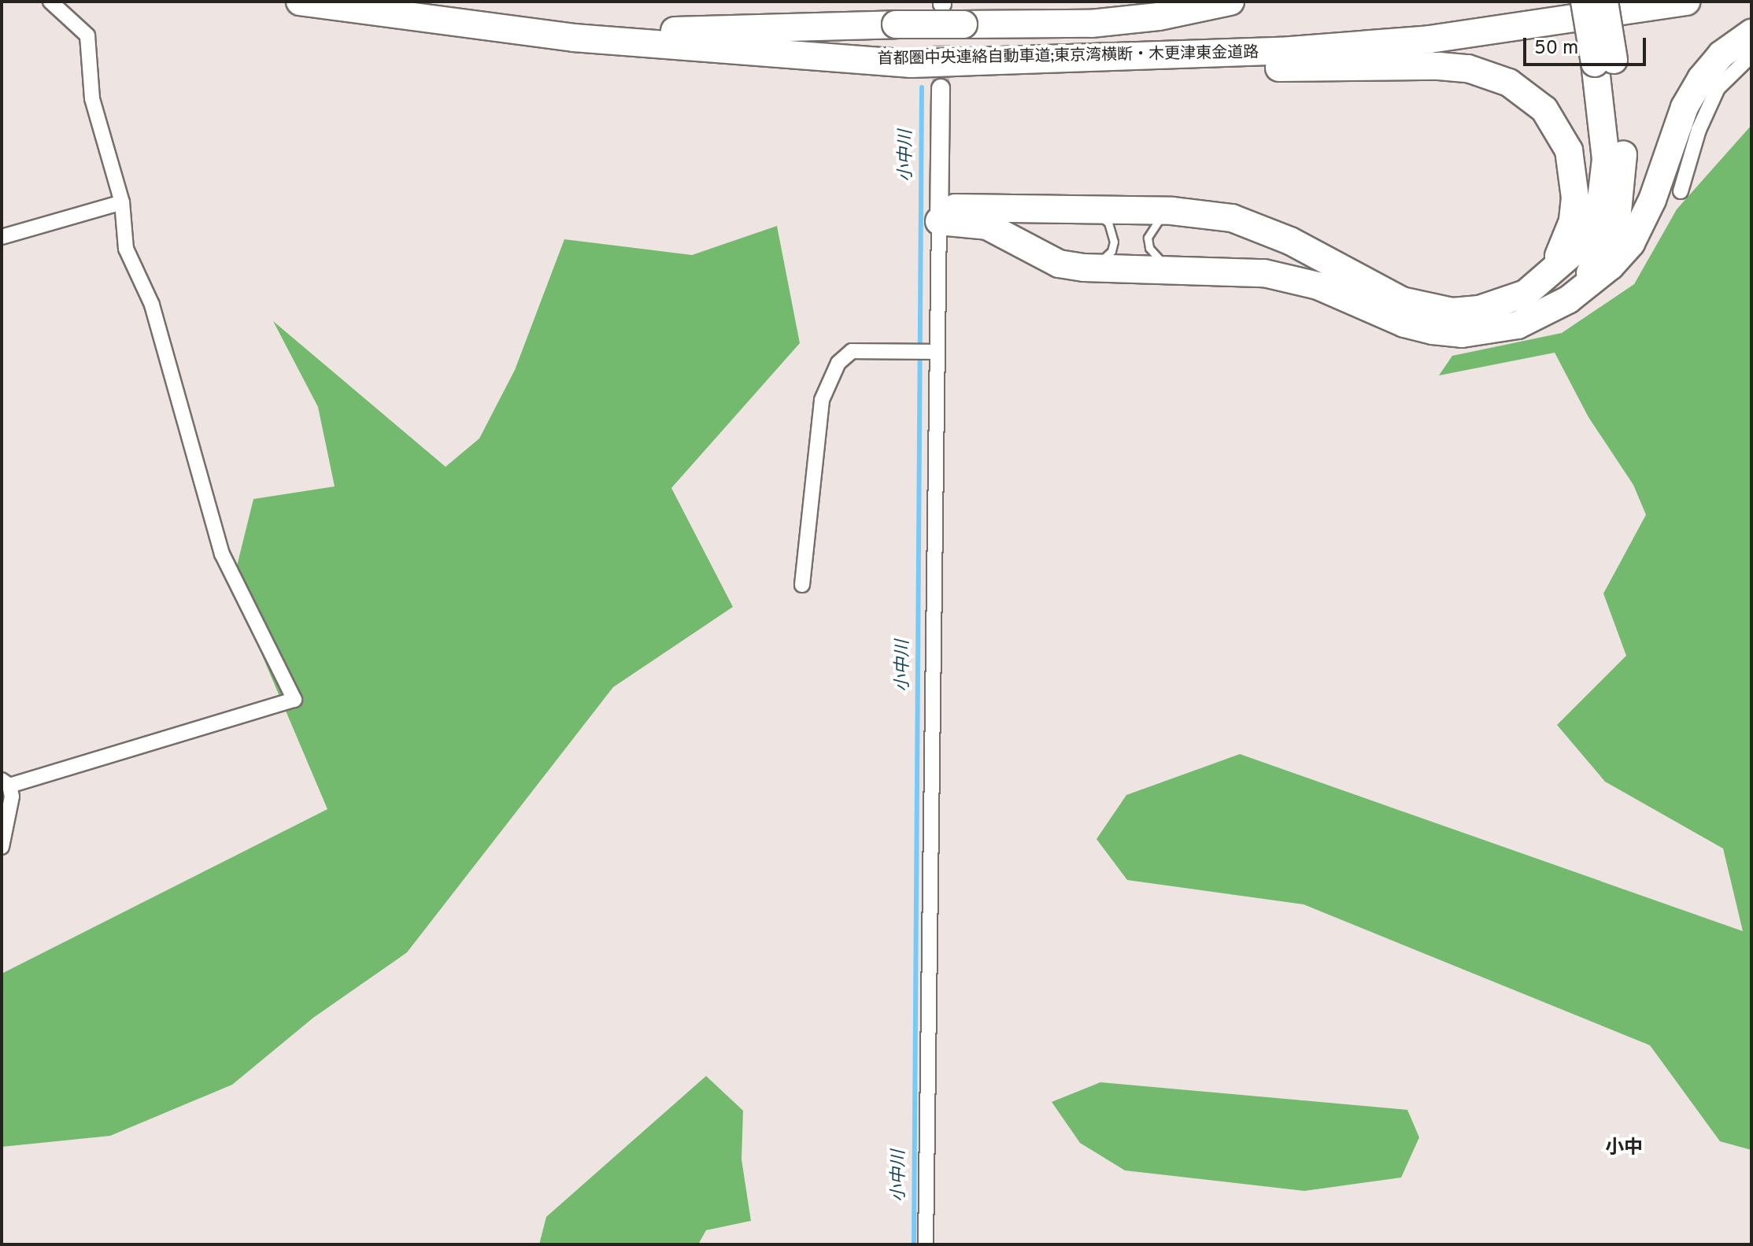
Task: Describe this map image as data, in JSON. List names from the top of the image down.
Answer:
{
  "streets": {
    "highway": ["首都圏中央連絡自動車道;東京湾横断・木更津東金道路"]
  },
  "districts": ["小中"],
  "water": ["小中川"],
  "scale_bar": "50 m"
}
